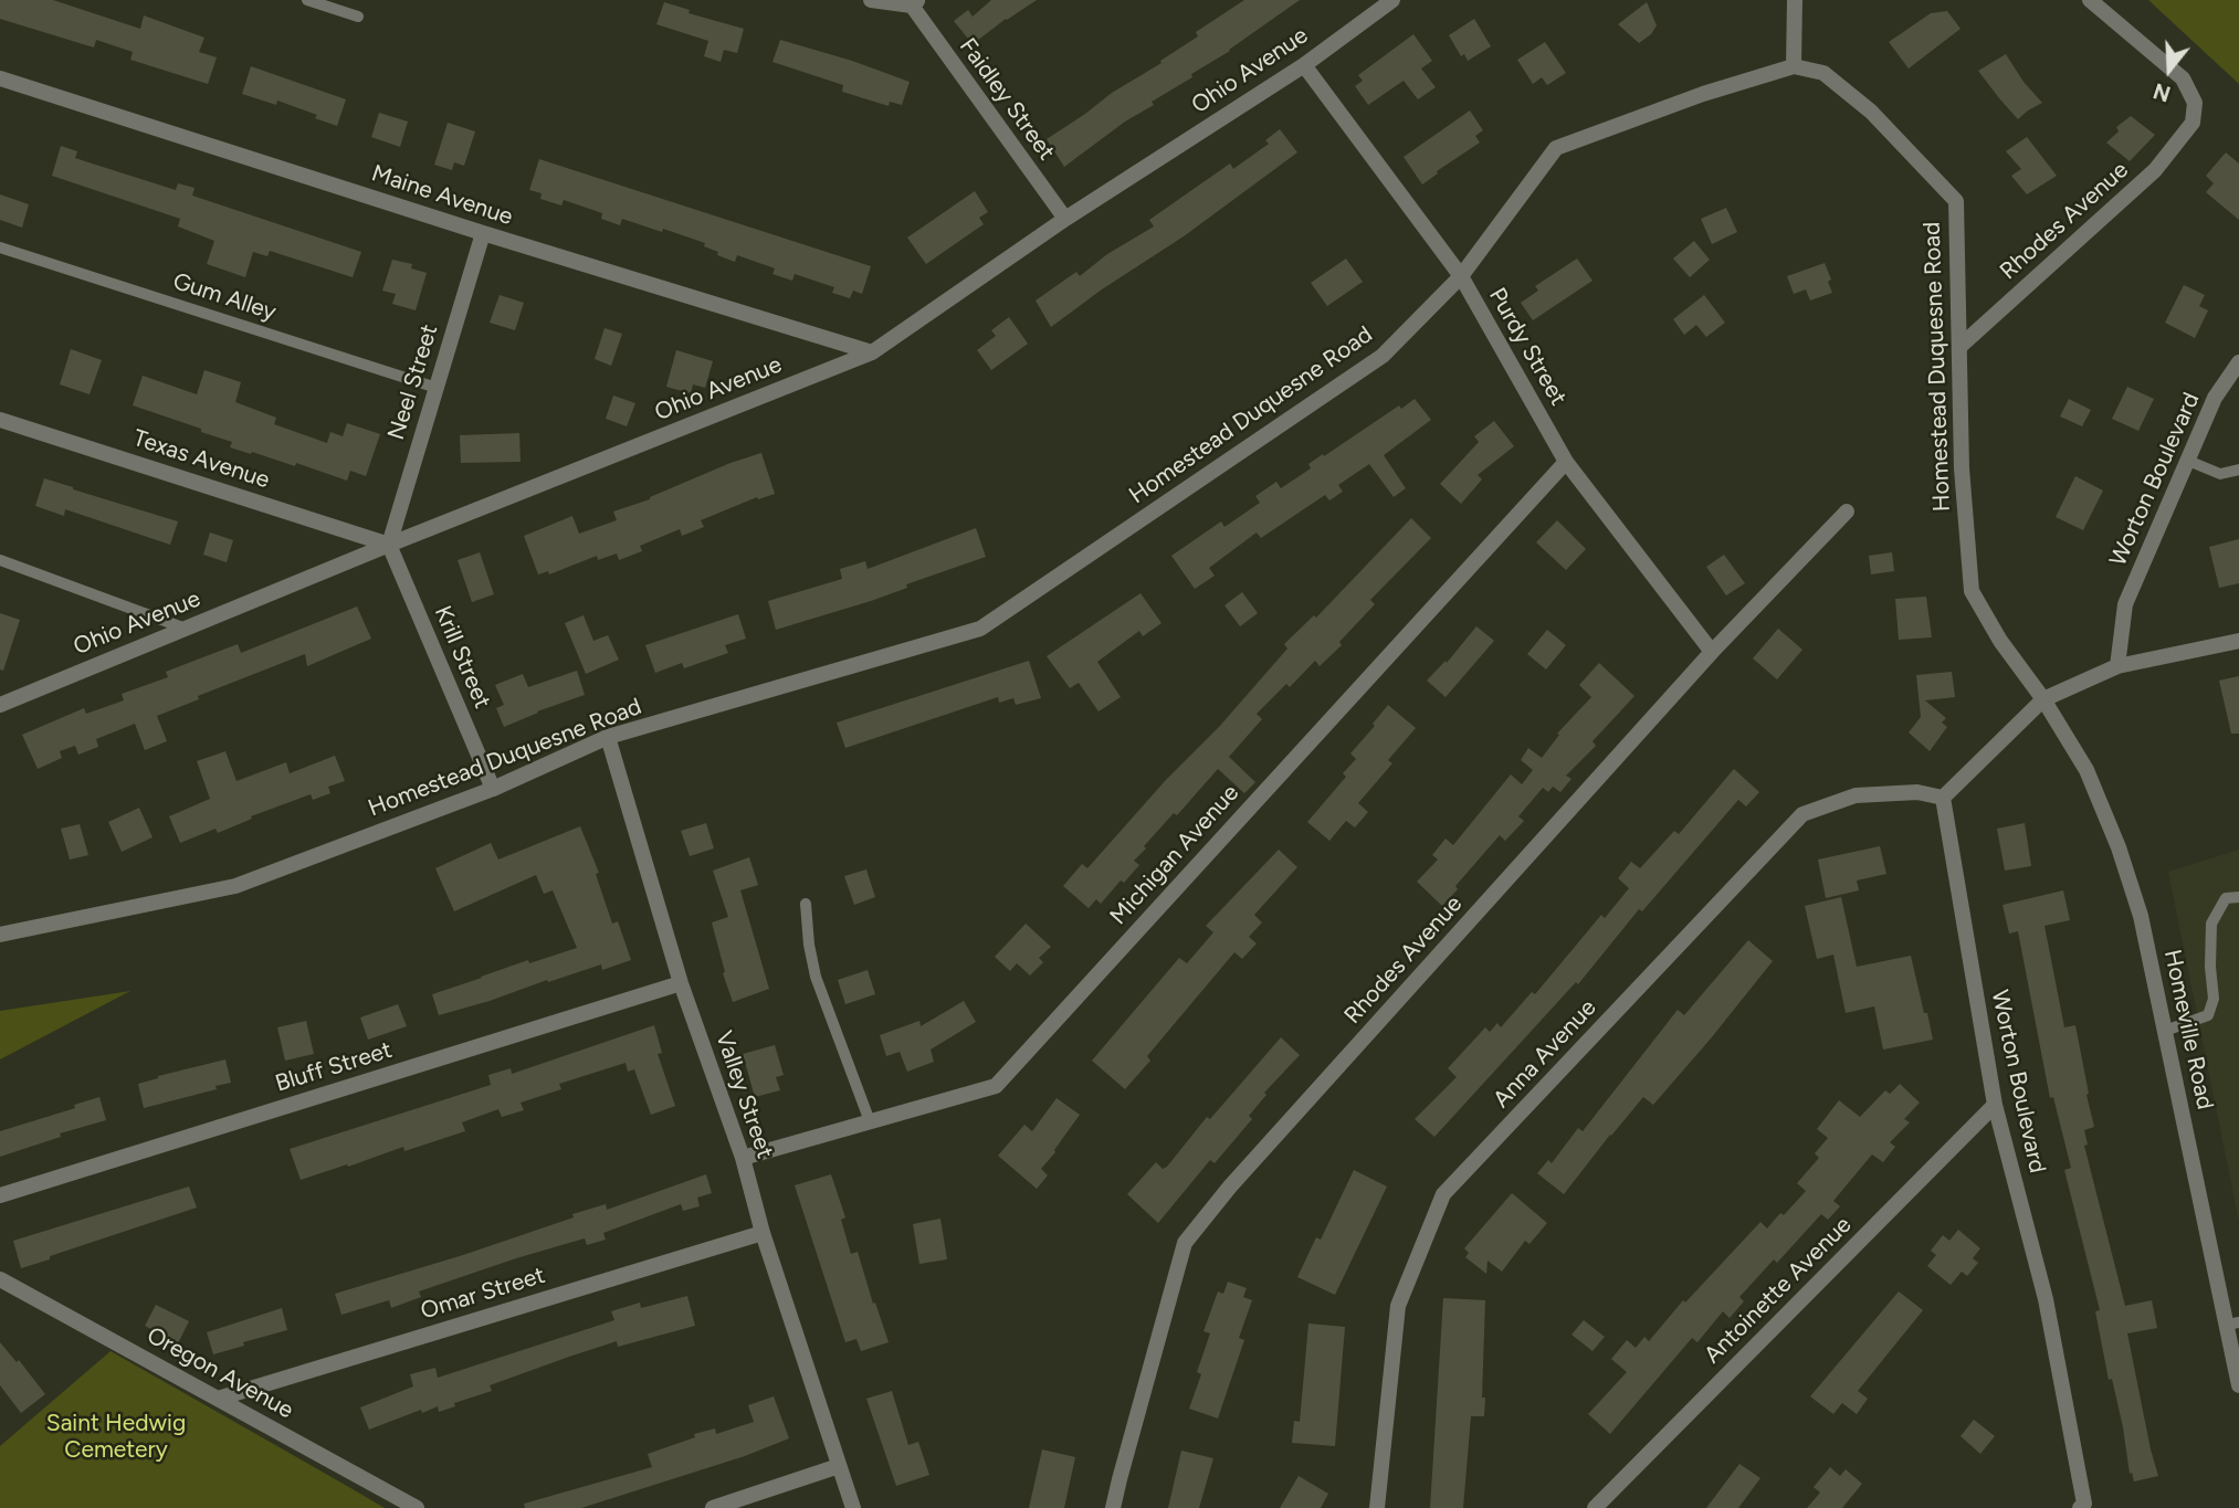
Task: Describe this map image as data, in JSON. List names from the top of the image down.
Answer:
{
  "streets": {
    "street": [
      "Ohio Avenue",
      "Faidley Street",
      "Maine Avenue",
      "Rhodes Avenue",
      "Purdy Street",
      "Homestead Duquesne Road",
      "Neel Street",
      "Texas Avenue",
      "Worton Boulevard",
      "Krill Street",
      "Michigan Avenue",
      "Homeville Road",
      "Anna Avenue",
      "Bluff Street",
      "Valley Street",
      "Antoinette Avenue",
      "Omar Street",
      "Oregon Avenue"
    ],
    "lane": ["Gum Alley"]
  },
  "crossings": [
    ["Ohio Avenue", "Faidley Street"],
    ["Ohio Avenue", "Maine Avenue"],
    ["Ohio Avenue", "Purdy Street"],
    ["Ohio Avenue", "Neel Street"],
    ["Ohio Avenue", "Texas Avenue"],
    ["Ohio Avenue", "Krill Street"],
    ["Maine Avenue", "Neel Street"],
    ["Rhodes Avenue", "Purdy Street"],
    ["Rhodes Avenue", "Homestead Duquesne Road"],
    ["Gum Alley", "Neel Street"],
    ["Purdy Street", "Homestead Duquesne Road"],
    ["Purdy Street", "Michigan Avenue"],
    ["Homestead Duquesne Road", "Krill Street"],
    ["Homestead Duquesne Road", "Homeville Road"],
    ["Homestead Duquesne Road", "Valley Street"],
    ["Neel Street", "Texas Avenue"],
    ["Neel Street", "Krill Street"],
    ["Texas Avenue", "Krill Street"],
    ["Worton Boulevard", "Anna Avenue"],
    ["Worton Boulevard", "Antoinette Avenue"],
    ["Michigan Avenue", "Valley Street"],
    ["Bluff Street", "Valley Street"],
    ["Valley Street", "Omar Street"],
    ["Omar Street", "Oregon Avenue"]
  ],
  "parks": ["Saint Hedwig Cemetery"],
  "north": "bottom"
}
